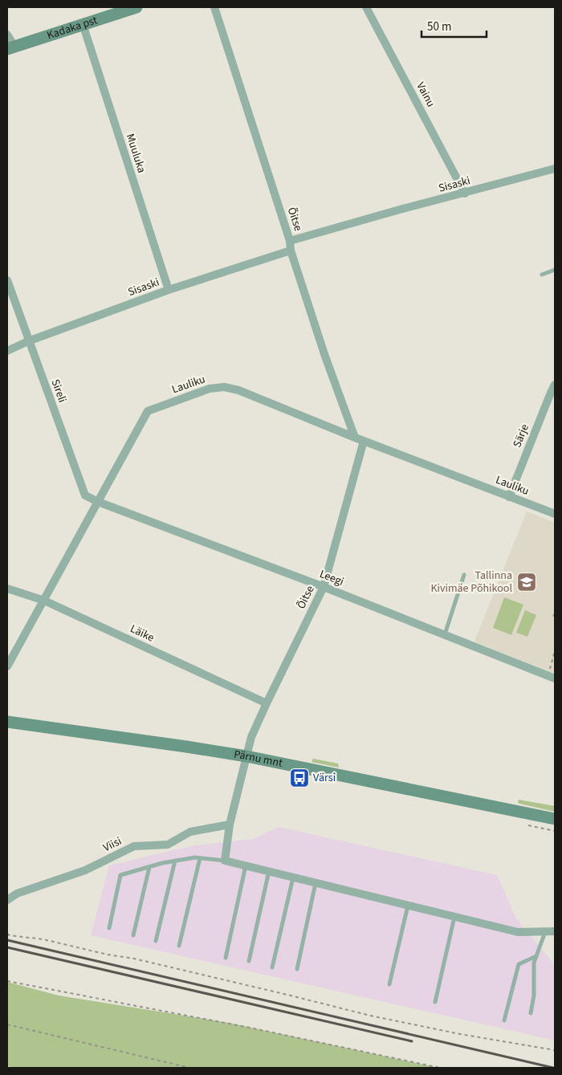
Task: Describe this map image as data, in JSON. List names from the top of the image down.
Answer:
{
  "streets": {
    "main road": ["Kadaka pst", "Pärnu mnt"],
    "street": [
      "Vainu",
      "Muuluka",
      "Sisaski",
      "Õitse",
      "Lauliku",
      "Sireli",
      "Särje",
      "Leegi",
      "Läike",
      "Viisi"
    ]
  },
  "crossings": [
    ["Kadaka pst", "Muuluka"],
    ["Vainu", "Sisaski"],
    ["Muuluka", "Sisaski"],
    ["Sisaski", "Õitse"],
    ["Sisaski", "Sireli"],
    ["Õitse", "Lauliku"],
    ["Õitse", "Leegi"],
    ["Õitse", "Läike"],
    ["Õitse", "Pärnu mnt"],
    ["Lauliku", "Sireli"],
    ["Lauliku", "Särje"],
    ["Lauliku", "Leegi"],
    ["Lauliku", "Läike"],
    ["Sireli", "Leegi"]
  ],
  "places": {
    "school or university": ["Tallinna Kivimäe Põhikool"],
    "bus stop": ["Värsi"]
  },
  "scale_bar": "50 m"
}
